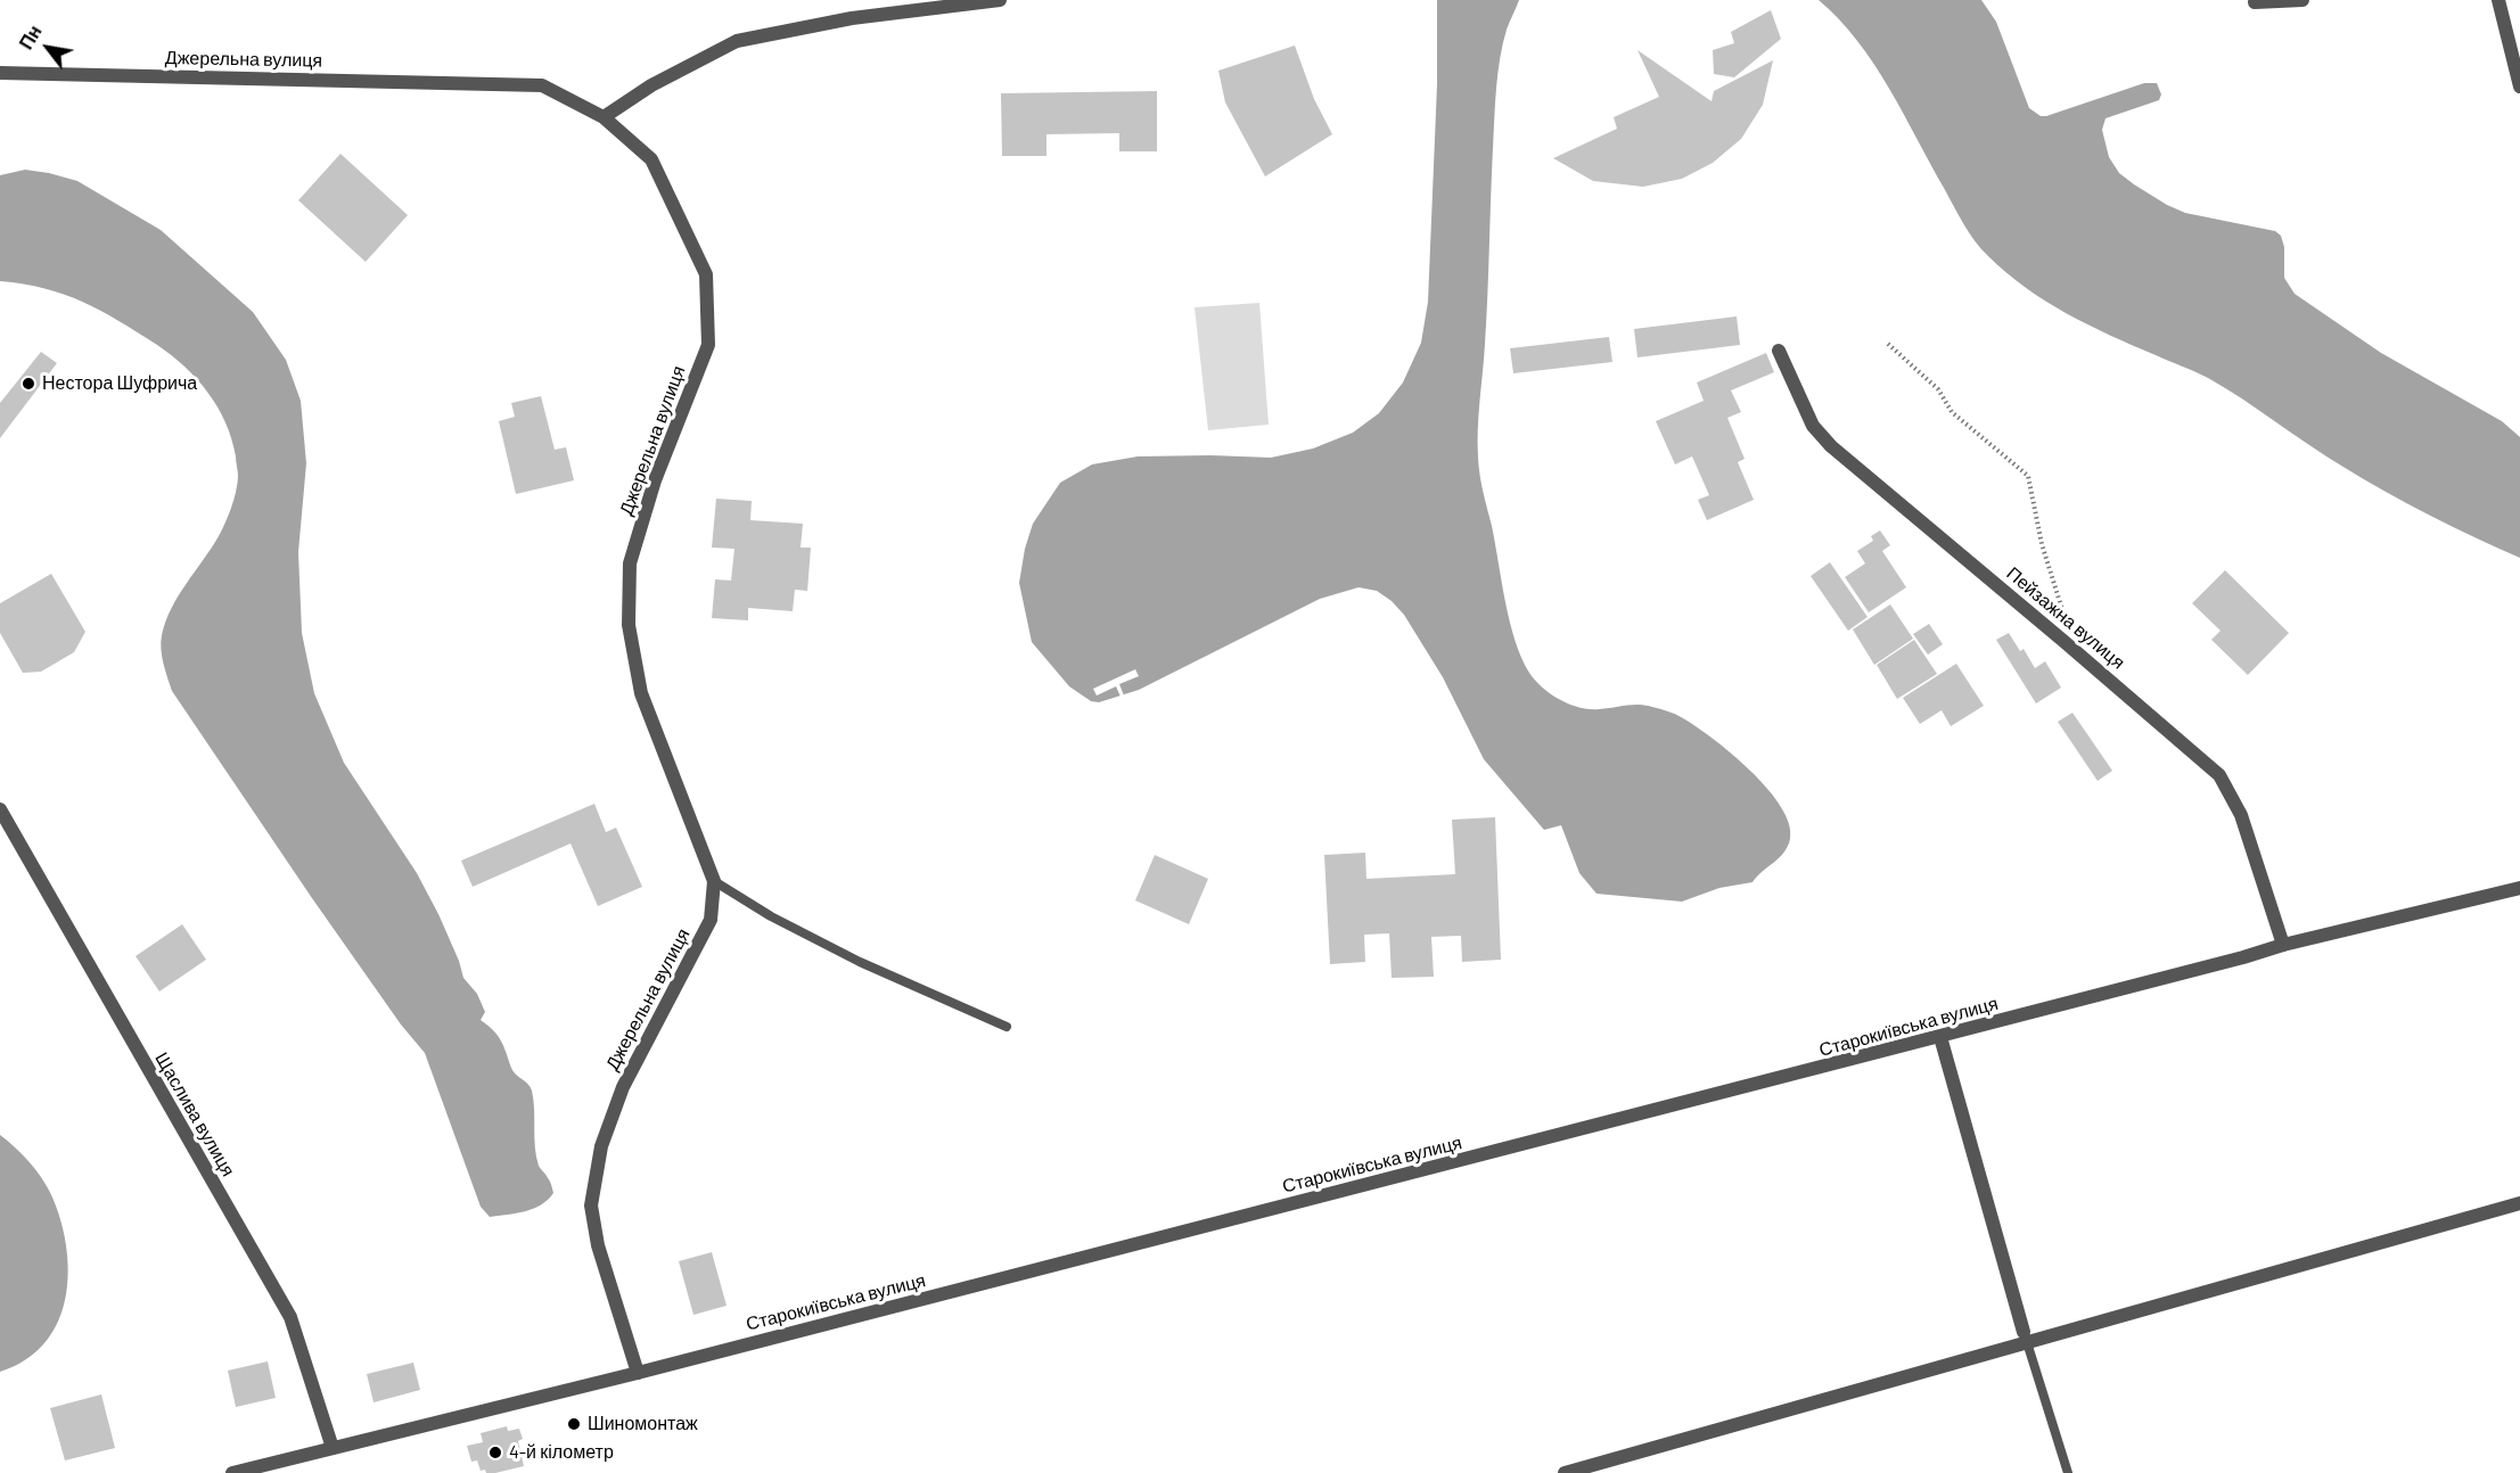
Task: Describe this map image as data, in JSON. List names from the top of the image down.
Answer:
{
  "streets": {
    "street": [
      "Джерельна вулиця",
      "Пейзажна вулиця",
      "Старокиївська вулиця",
      "Щаслива вулиця"
    ]
  },
  "crossings": [
    ["Джерельна вулиця", "Старокиївська вулиця"],
    ["Пейзажна вулиця", "Старокиївська вулиця"],
    ["Старокиївська вулиця", "Щаслива вулиця"]
  ],
  "places": ["Нестора Шуфрича", "Шиномонтаж", "4-й кілометр"],
  "north": "top left"
}
